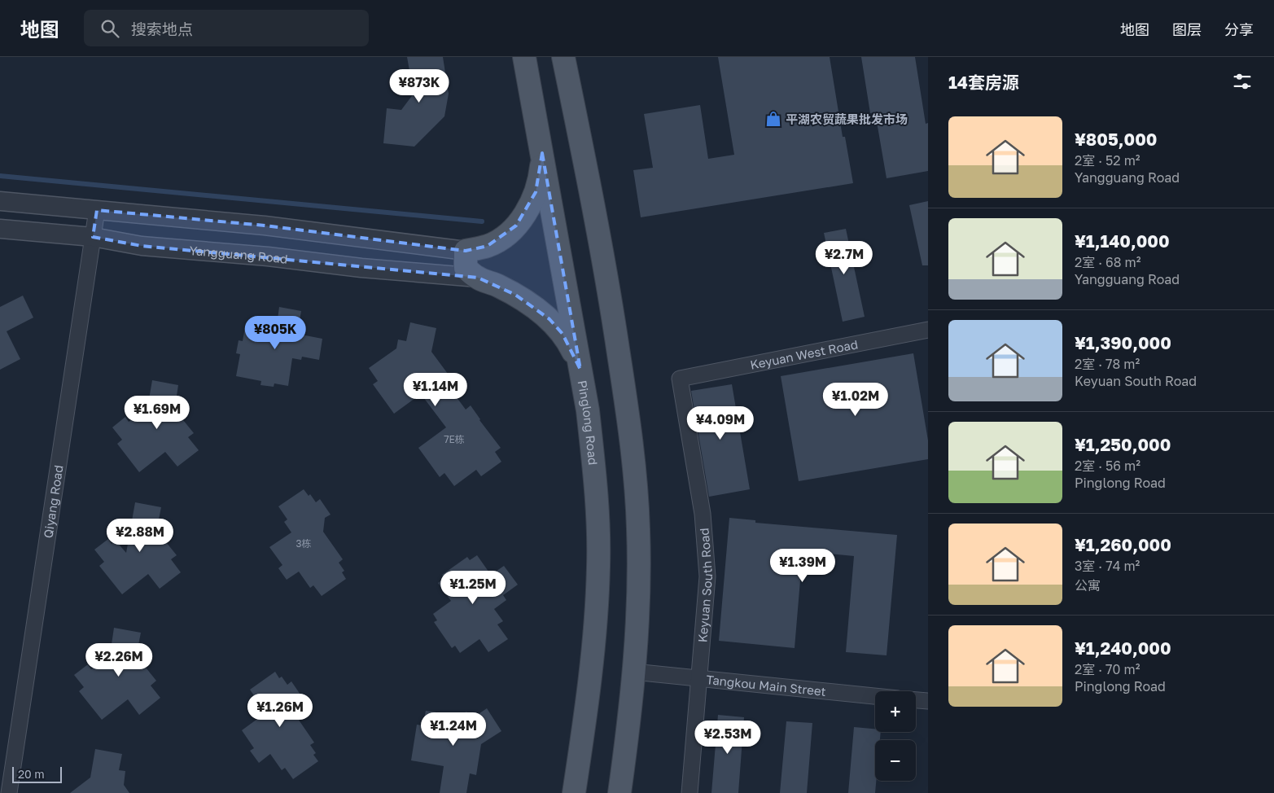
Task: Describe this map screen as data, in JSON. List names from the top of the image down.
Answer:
{
  "streets": {
    "main road": ["Pinglong Road"],
    "street": [
      "Yangguang Road",
      "Keyuan West Road",
      "Qiyang Road",
      "Keyuan South Road",
      "Tangkou Main Street"
    ]
  },
  "crossings": [
    ["Yangguang Road", "Qiyang Road"],
    ["Keyuan West Road", "Keyuan South Road"],
    ["Keyuan South Road", "Tangkou Main Street"]
  ],
  "places": {
    "shop": ["平湖农贸蔬果批发市场"]
  },
  "house_numbers": ["7E栋", "3栋"],
  "scale_bar": "20 m",
  "page": {
    "header": "地图",
    "search": "搜索地点",
    "nav": ["地图", "图层", "分享"],
    "heading": "14套房源",
    "price": [
      "¥873K",
      "¥2.7M",
      "¥805K",
      "¥1.14M",
      "¥1.02M",
      "¥1.69M",
      "¥4.09M",
      "¥2.88M",
      "¥1.39M",
      "¥1.25M",
      "¥2.26M",
      "¥1.26M",
      "¥1.24M",
      "¥2.53M"
    ],
    "list": [
      {
        "name": "¥805,000",
        "note": "2室 · 52 m² · Yangguang Road"
      },
      {
        "name": "¥1,140,000",
        "note": "2室 · 68 m² · Yangguang Road"
      },
      {
        "name": "¥1,390,000",
        "note": "2室 · 78 m² · Keyuan South Road"
      },
      {
        "name": "¥1,250,000",
        "note": "2室 · 56 m² · Pinglong Road"
      },
      {
        "name": "¥1,260,000",
        "note": "3室 · 74 m² · 公寓"
      },
      {
        "name": "¥1,240,000",
        "note": "2室 · 70 m² · Pinglong Road"
      }
    ],
    "map_buttons": ["+", "−"],
    "scale": "20 m"
  }
}
